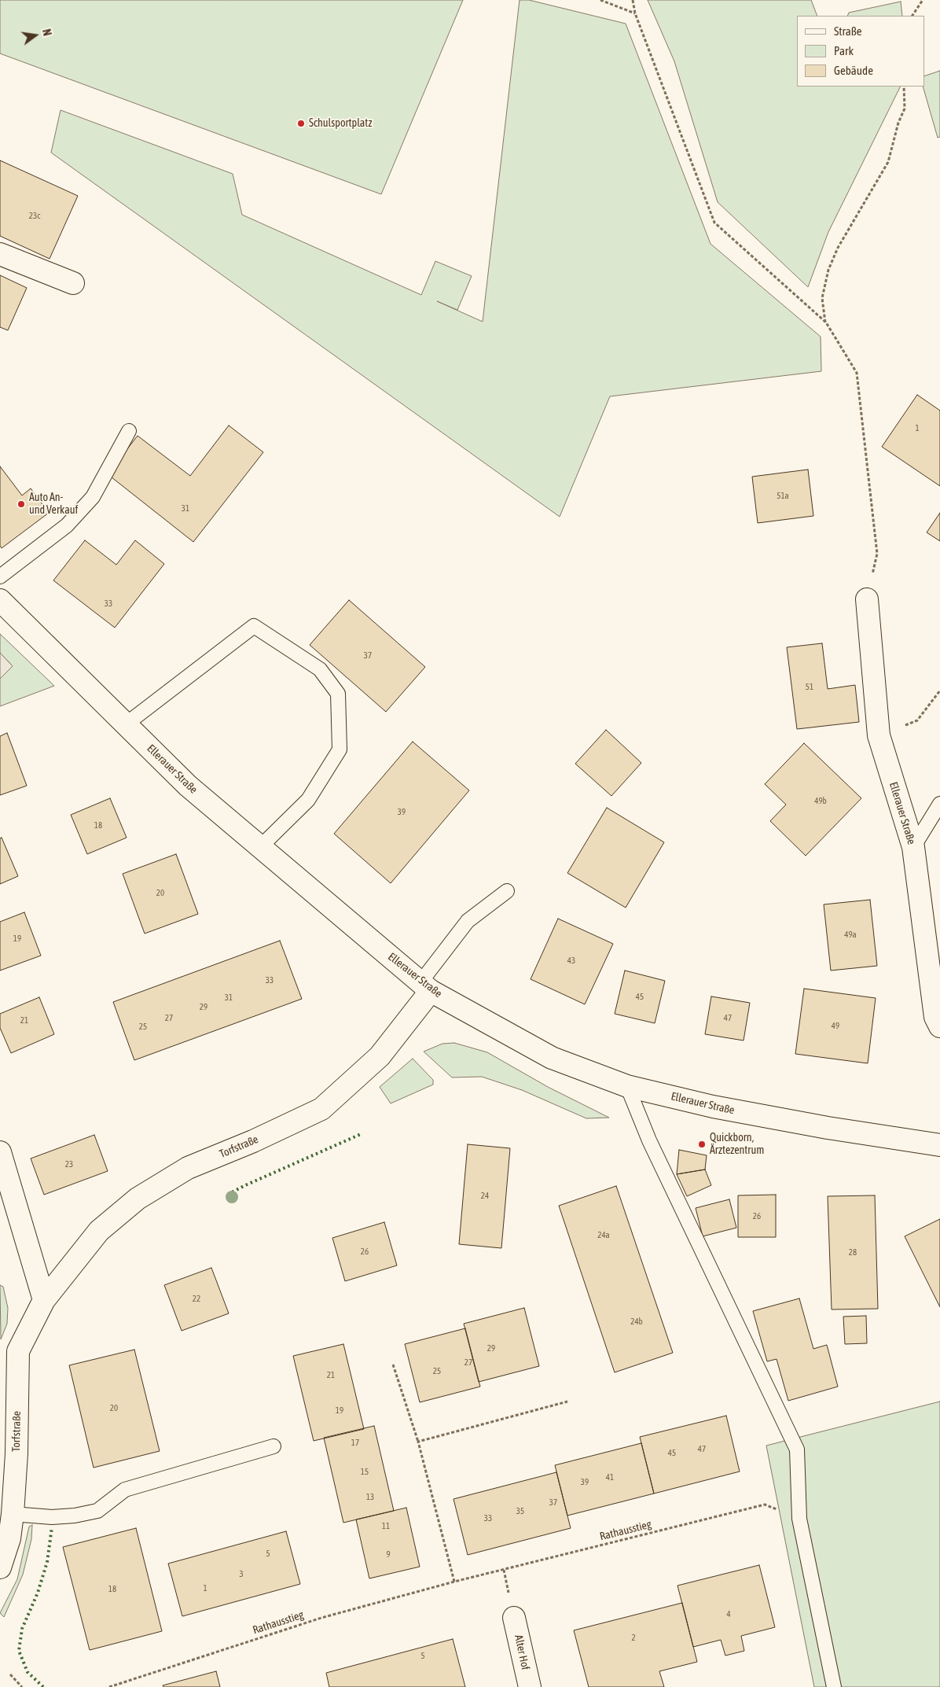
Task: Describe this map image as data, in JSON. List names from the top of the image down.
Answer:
{
  "streets": {
    "street": ["Ellerauer Straße", "Torfstraße", "Alter Hof"],
    "path": ["Rathausstieg"]
  },
  "crossings": [
    ["Ellerauer Straße", "Torfstraße"]
  ],
  "places": ["Schulsportplatz", "Auto An- und Verkauf", "Quickborn, Ärztezentrum"],
  "house_numbers": [
    "23c",
    "1",
    "51a",
    "31",
    "33",
    "37",
    "51",
    "49b",
    "39",
    "18",
    "20",
    "49a",
    "19",
    "43",
    "33",
    "45",
    "31",
    "29",
    "27",
    "47",
    "21",
    "49",
    "25",
    "23",
    "24",
    "26",
    "24a",
    "26",
    "28",
    "22",
    "24b",
    "29",
    "27",
    "25",
    "21",
    "20",
    "19",
    "17",
    "47",
    "45",
    "15",
    "41",
    "39",
    "13",
    "37",
    "35",
    "33",
    "11",
    "5",
    "9",
    "3",
    "1",
    "18",
    "4",
    "2",
    "5"
  ],
  "legend": ["Straße", "Park", "Gebäude"],
  "north": "right"
}
